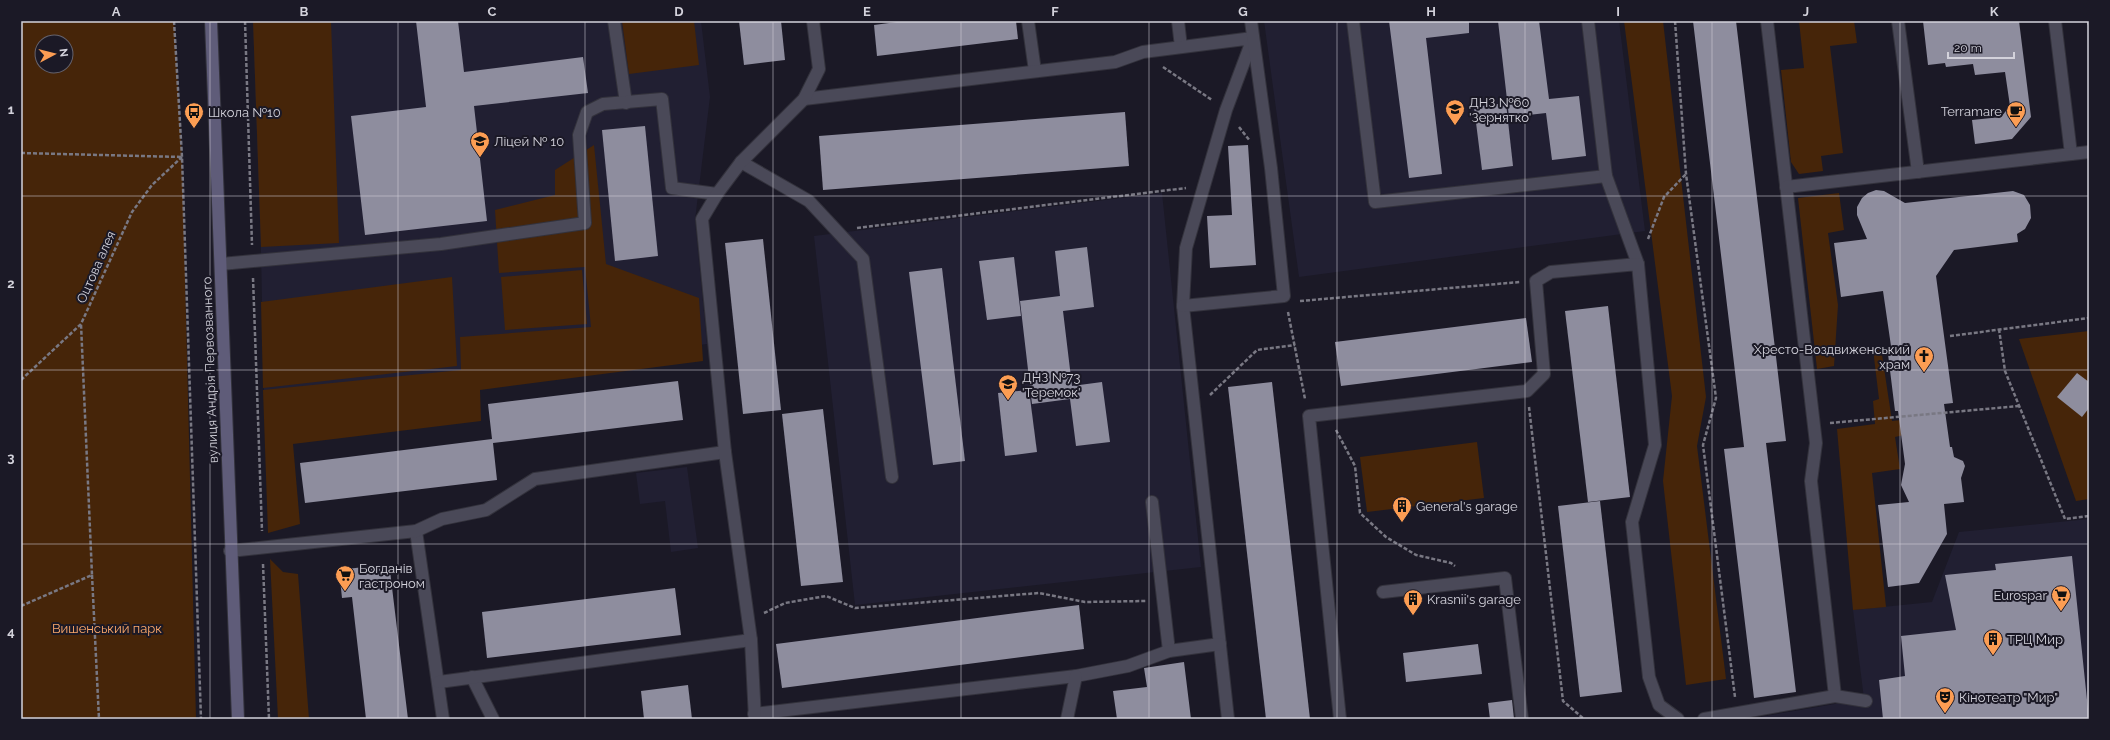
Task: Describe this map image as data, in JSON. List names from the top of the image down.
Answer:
{
  "streets": {
    "street": ["вулиця Андрія Первозванного"],
    "path": ["Оцтова алея"]
  },
  "parks": ["Вишенський парк"],
  "places": {
    "school or university": ["ДНЗ №60 'Зернятко'", "Ліцей № 10", "ДНЗ №73 'Теремок'"],
    "cafe": ["Terramare"],
    "bus stop": ["Школа №10"],
    "church": ["Хресто-Воздвиженський храм"],
    "building": ["General's garage", "Krasnii's garage", "ТРЦ Мир"],
    "supermarket": ["Богданів гастроном", "Eurospar"],
    "theatre": ["Кінотеатр \"Мир\""]
  },
  "scale_bar": "20 m",
  "north": "right",
  "grid": {
    "columns": [
      "A",
      "B",
      "C",
      "D",
      "E",
      "F",
      "G",
      "H",
      "I",
      "J",
      "K"
    ],
    "rows": [
      "1",
      "2",
      "3",
      "4"
    ]
  }
}
